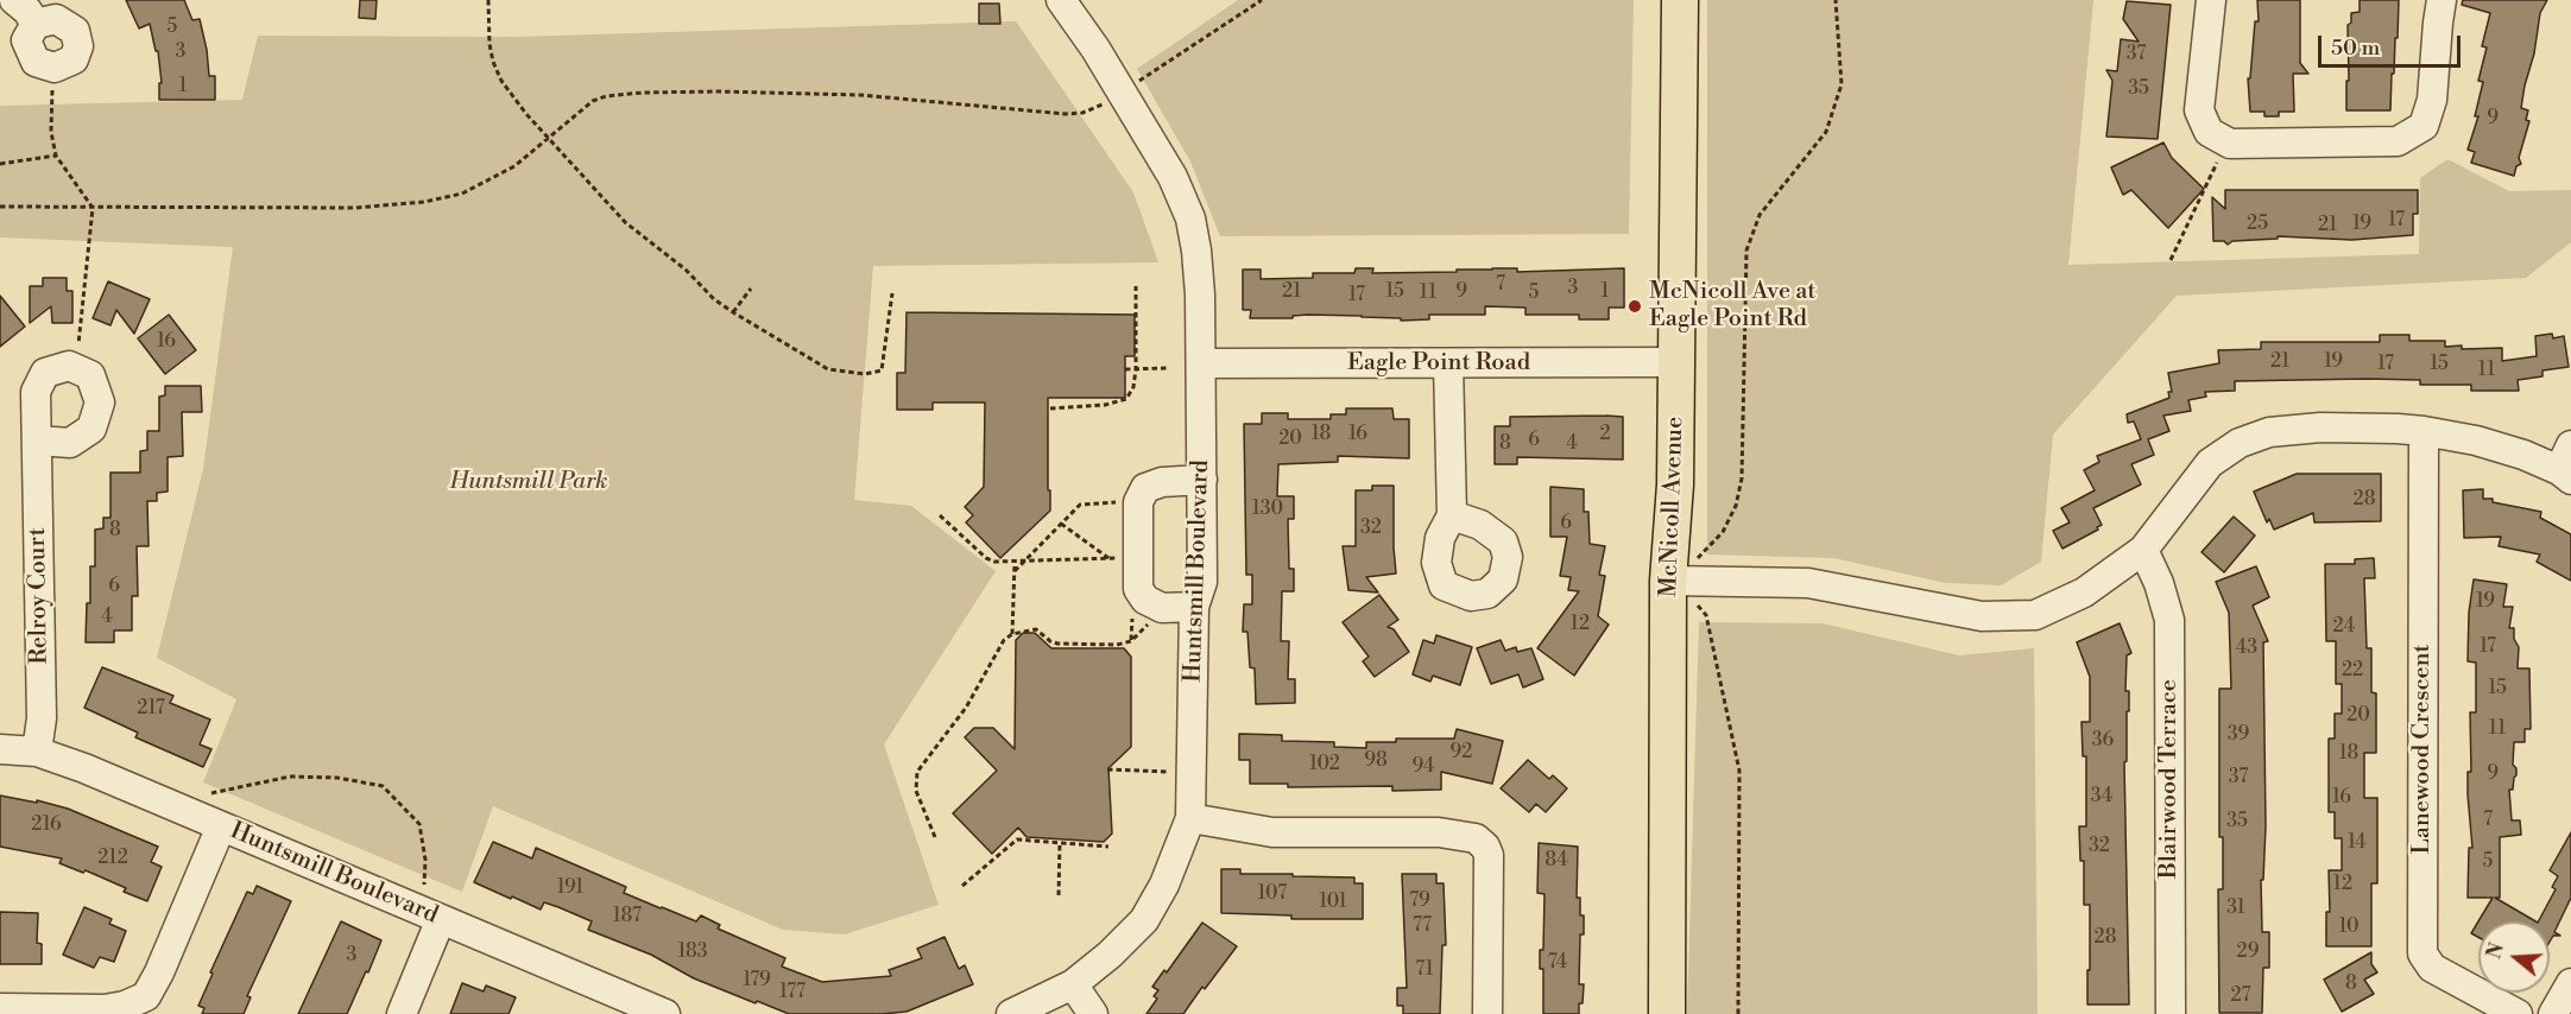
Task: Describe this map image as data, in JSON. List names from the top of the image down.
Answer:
{
  "streets": {
    "main road": ["McNicoll Avenue"],
    "street": [
      "Eagle Point Road",
      "Huntsmill Boulevard",
      "Relroy Court",
      "Lanewood Crescent",
      "Blairwood Terrace"
    ]
  },
  "crossings": [
    ["Eagle Point Road", "McNicoll Avenue"],
    ["Eagle Point Road", "Huntsmill Boulevard"],
    ["Huntsmill Boulevard", "Relroy Court"]
  ],
  "parks": ["Huntsmill Park"],
  "places": ["McNicoll Ave at Eagle Point Rd"],
  "house_numbers": [
    "5",
    "3",
    "37",
    "1",
    "35",
    "9",
    "17",
    "25",
    "19",
    "21",
    "7",
    "3",
    "21",
    "15",
    "9",
    "1",
    "11",
    "5",
    "17",
    "16",
    "21",
    "19",
    "17",
    "15",
    "11",
    "18",
    "16",
    "2",
    "20",
    "6",
    "8",
    "4",
    "28",
    "130",
    "6",
    "32",
    "8",
    "6",
    "19",
    "4",
    "12",
    "24",
    "17",
    "43",
    "22",
    "15",
    "217",
    "20",
    "11",
    "39",
    "36",
    "92",
    "18",
    "98",
    "102",
    "94",
    "9",
    "37",
    "34",
    "16",
    "7",
    "35",
    "216",
    "14",
    "32",
    "212",
    "84",
    "5",
    "12",
    "191",
    "107",
    "79",
    "101",
    "31",
    "187",
    "77",
    "10",
    "28",
    "183",
    "29",
    "3",
    "74",
    "71",
    "179",
    "8",
    "177",
    "27"
  ],
  "scale_bar": "50 m",
  "north": "left"
}
